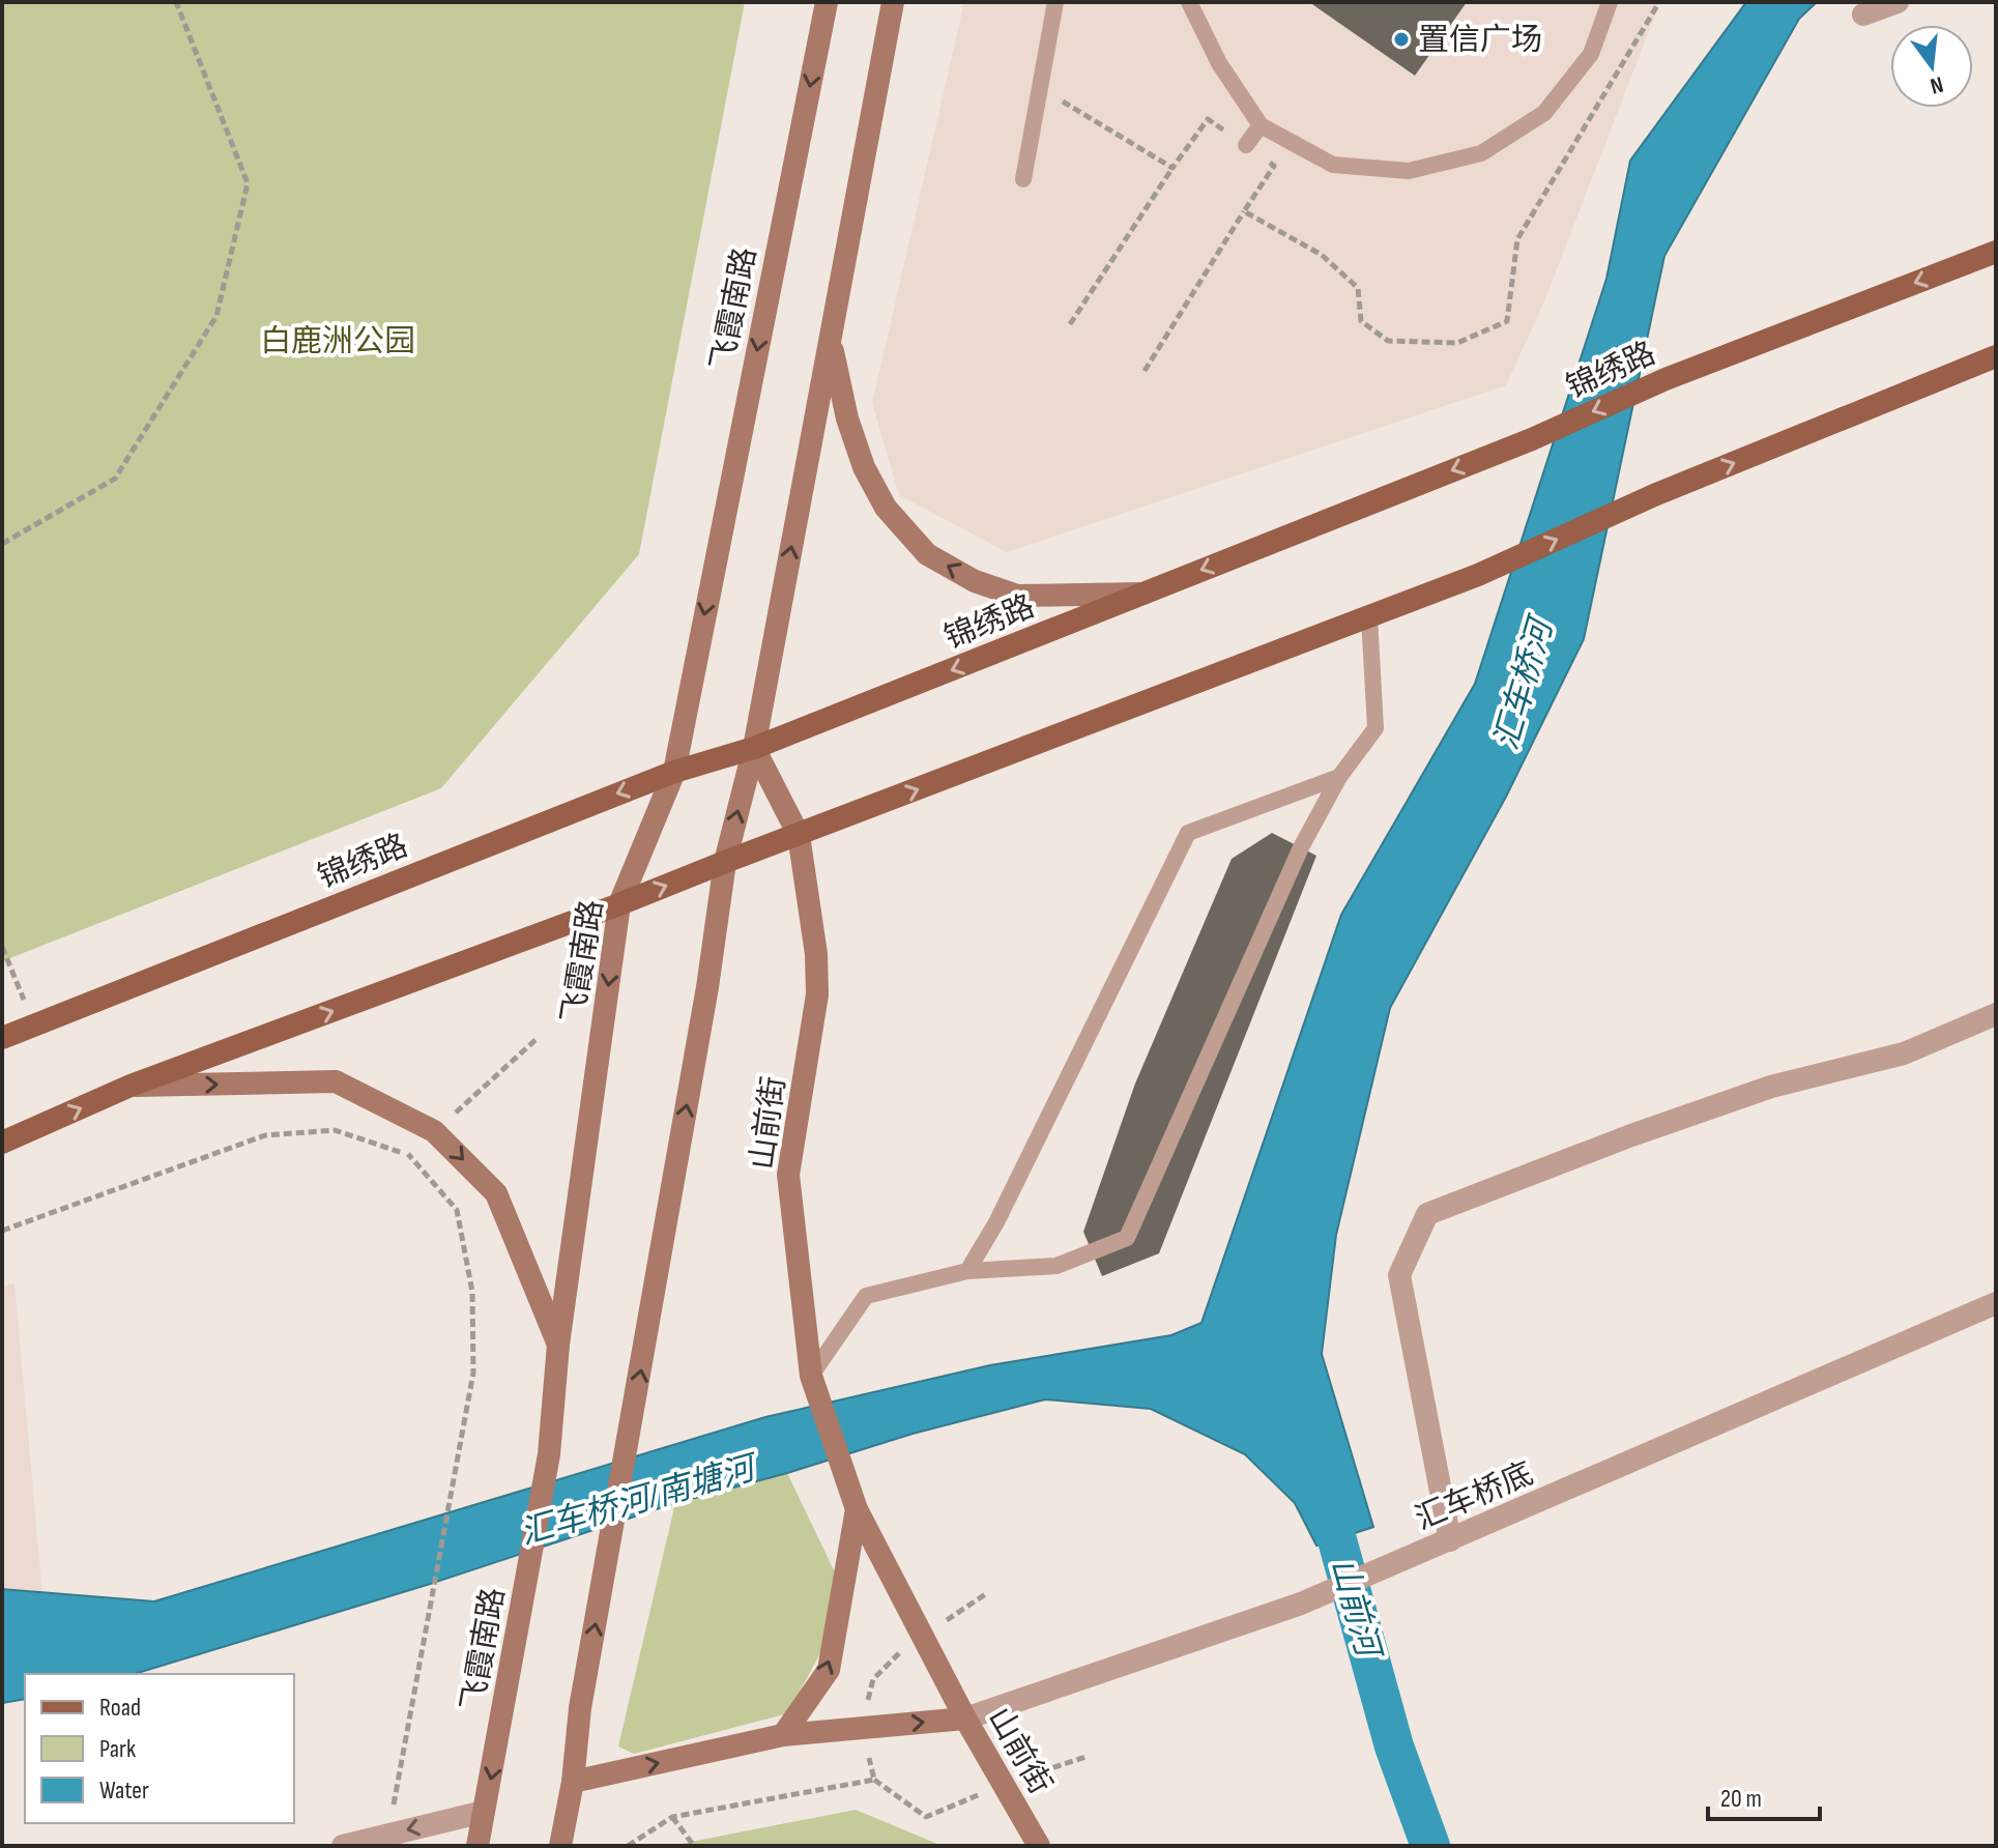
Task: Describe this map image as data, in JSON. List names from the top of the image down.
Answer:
{
  "streets": {
    "main road": ["飞霞南路", "锦绣路", "山前街"],
    "street": ["汇车桥底"]
  },
  "crossings": [
    ["飞霞南路", "锦绣路"],
    ["锦绣路", "山前街"],
    ["山前街", "汇车桥底"]
  ],
  "water": ["汇车桥河", "汇车桥河/南塘河", "山前河"],
  "parks": ["白鹿洲公园"],
  "places": ["置信广场"],
  "legend": ["Road", "Park", "Water"],
  "scale_bar": "20 m",
  "north": "bottom"
}
